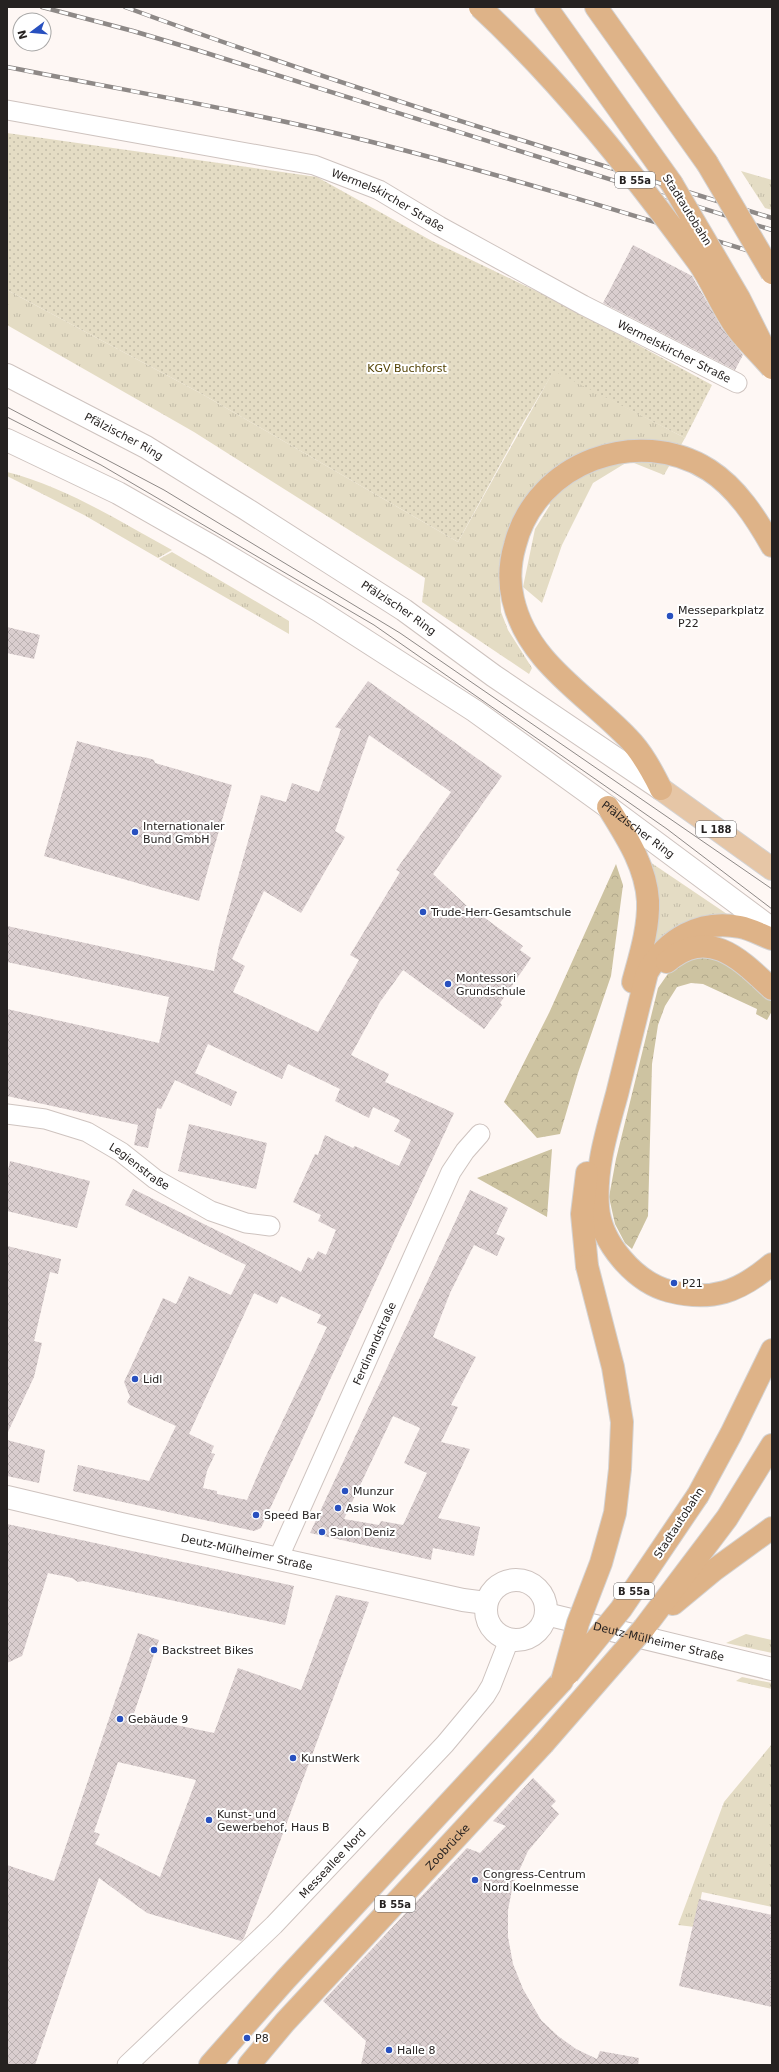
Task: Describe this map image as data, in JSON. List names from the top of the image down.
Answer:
{
  "streets": {
    "highway": ["B 55a", "Stadtautobahn", "Zoobrücke"],
    "main road": ["Pfälzischer Ring", "L 188", "Deutz-Mülheimer Straße"],
    "street": [
      "Wermelskircher Straße",
      "Legienstraße",
      "Ferdinandstraße",
      "Messeallee Nord"
    ]
  },
  "crossings": [
    ["B 55a", "Stadtautobahn"],
    ["B 55a", "Zoobrücke"],
    ["Ferdinandstraße", "Deutz-Mülheimer Straße"],
    ["Deutz-Mülheimer Straße", "Messeallee Nord"]
  ],
  "parks": ["KGV Buchforst"],
  "places": [
    "Messeparkplatz P22",
    "Internationaler Bund GmbH",
    "Trude-Herr-Gesamtschule",
    "Montessori Grundschule",
    "P21",
    "Lidl",
    "Munzur",
    "Asia Wok",
    "Speed Bar",
    "Salon Deniz",
    "Backstreet Bikes",
    "Gebäude 9",
    "KunstWerk",
    "Kunst- und Gewerbehof, Haus B",
    "Congress-Centrum Nord Koelnmesse",
    "P8",
    "Halle 8"
  ],
  "north": "left"
}
